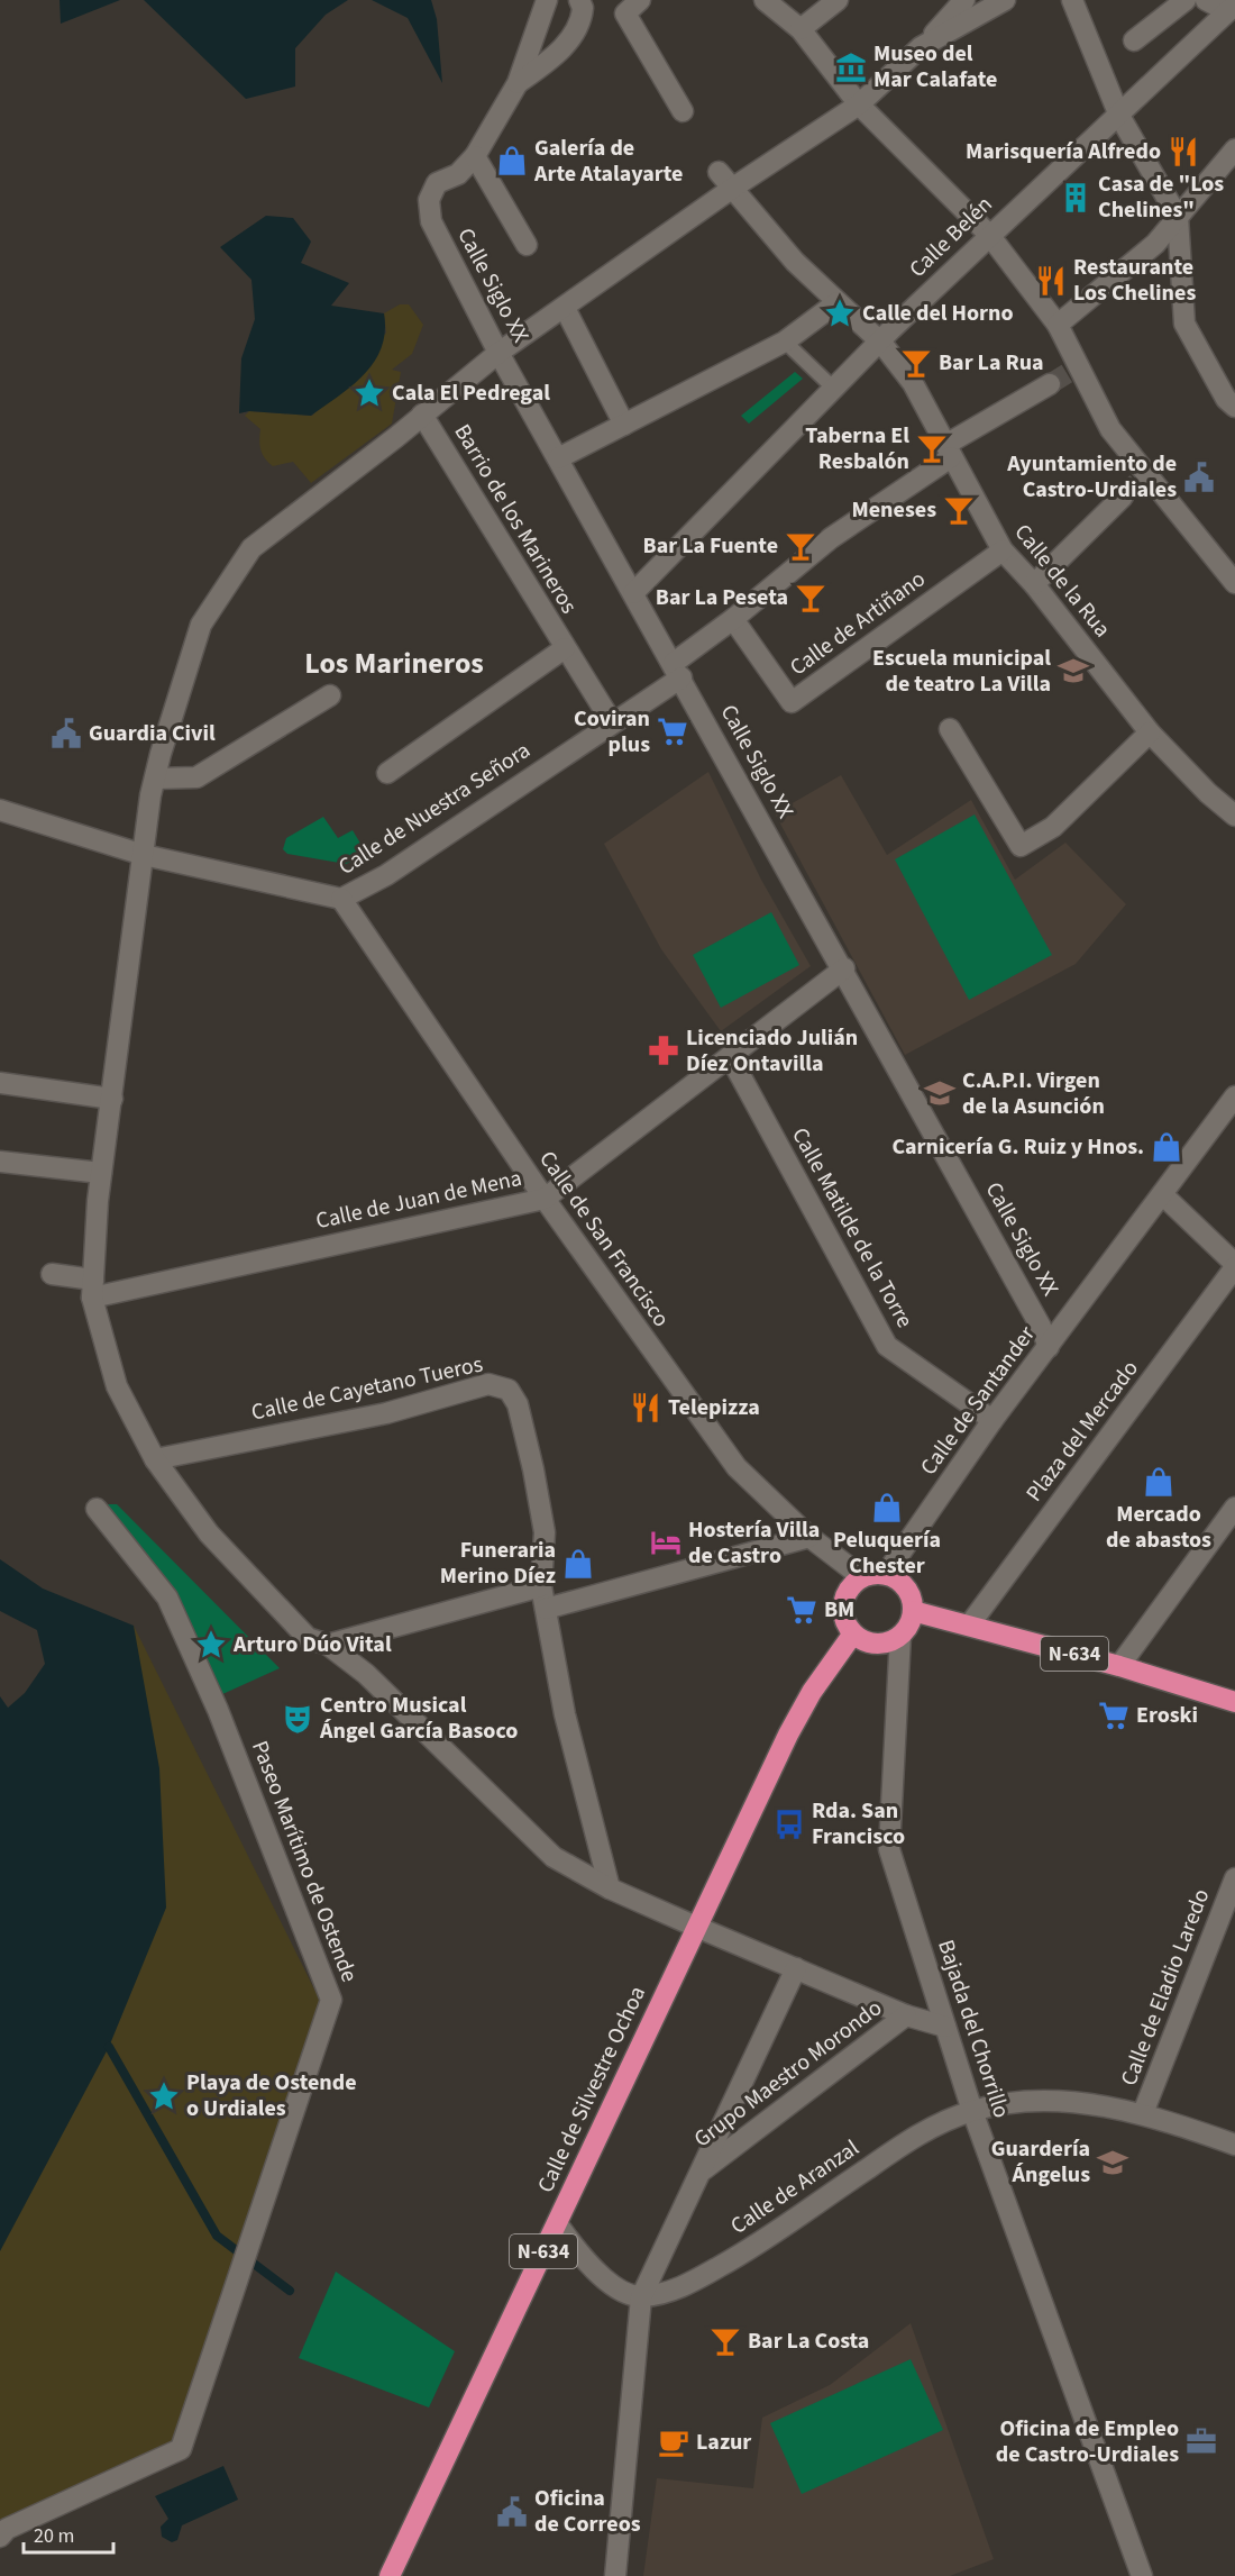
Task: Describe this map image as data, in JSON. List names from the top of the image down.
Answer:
{
  "streets": {
    "highway": ["N-634", "Calle de Silvestre Ochoa"],
    "street": [
      "Calle Belén",
      "Calle Siglo XX",
      "Barrio de los Marineros",
      "Calle de la Rua",
      "Calle de Artiñano",
      "Calle de Nuestra Señora",
      "Calle de Juan de Mena",
      "Calle Matilde de la Torre",
      "Calle de San Francisco",
      "Calle de Cayetano Tueros",
      "Calle de Santander",
      "Plaza del Mercado",
      "Paseo Marítimo de Ostende",
      "Calle de Eladio Laredo",
      "Bajada del Chorrillo",
      "Grupo Maestro Morondo",
      "Calle de Aranzal"
    ]
  },
  "crossings": [
    ["Calle Belén", "Calle Siglo XX"],
    ["Calle Belén", "Calle de la Rua"],
    ["Calle Siglo XX", "Calle de Nuestra Señora"],
    ["Calle Siglo XX", "Calle de Juan de Mena"],
    ["Calle Siglo XX", "Calle de Santander"],
    ["Barrio de los Marineros", "Calle de Nuestra Señora"],
    ["Calle de la Rua", "Calle de Artiñano"],
    ["Calle de la Rua", "Calle de Nuestra Señora"],
    ["Calle de Artiñano", "Calle de Nuestra Señora"],
    ["Calle de Nuestra Señora", "Calle de San Francisco"],
    ["Calle de Juan de Mena", "Calle Matilde de la Torre"],
    ["Calle de Juan de Mena", "Calle de San Francisco"],
    ["Calle Matilde de la Torre", "Calle de Santander"],
    ["Calle de San Francisco", "Calle de Santander"],
    ["Calle de San Francisco", "N-634"],
    ["Calle de San Francisco", "Bajada del Chorrillo"],
    ["Calle de San Francisco", "Calle de Silvestre Ochoa"],
    ["Calle de Santander", "N-634"],
    ["Calle de Santander", "Bajada del Chorrillo"],
    ["Calle de Santander", "Calle de Silvestre Ochoa"],
    ["Plaza del Mercado", "N-634"],
    ["N-634", "Bajada del Chorrillo"],
    ["N-634", "Calle de Silvestre Ochoa"],
    ["Calle de Eladio Laredo", "Calle de Aranzal"],
    ["Bajada del Chorrillo", "Calle de Silvestre Ochoa"],
    ["Bajada del Chorrillo", "Calle de Aranzal"],
    ["Grupo Maestro Morondo", "Calle de Aranzal"]
  ],
  "districts": ["Los Marineros"],
  "places": {
    "museum": ["Museo del Mar Calafate"],
    "restaurant": ["Marisquería Alfredo", "Restaurante Los Chelines", "Telepizza"],
    "shop": [
      "Galería de Arte Atalayarte",
      "Carnicería G. Ruiz y Hnos.",
      "Mercado de abastos",
      "Peluquería Chester",
      "Funeraria Merino Díez"
    ],
    "building": ["Casa de \"Los Chelines\""],
    "place": [
      "Calle del Horno",
      "Cala El Pedregal",
      "Arturo Dúo Vital",
      "Playa de Ostende o Urdiales"
    ],
    "bar": [
      "Bar La Rua",
      "Taberna El Resbalón",
      "Meneses",
      "Bar La Fuente",
      "Bar La Peseta",
      "Bar La Costa"
    ],
    "public building": ["Ayuntamiento de Castro-Urdiales", "Guardia Civil", "Oficina de Correos"],
    "school or university": ["Escuela municipal de teatro La Villa", "C.A.P.I. Virgen de la Asunción", "Guardería Ángelus"],
    "supermarket": ["Coviran plus", "BM", "Eroski"],
    "pharmacy": ["Licenciado Julián Díez Ontavilla"],
    "hotel": ["Hostería Villa de Castro"],
    "theatre": ["Centro Musical Ángel García Basoco"],
    "bus stop": ["Rda. San Francisco"],
    "office": ["Oficina de Empleo de Castro-Urdiales"],
    "cafe": ["Lazur"]
  },
  "scale_bar": "20 m"
}
